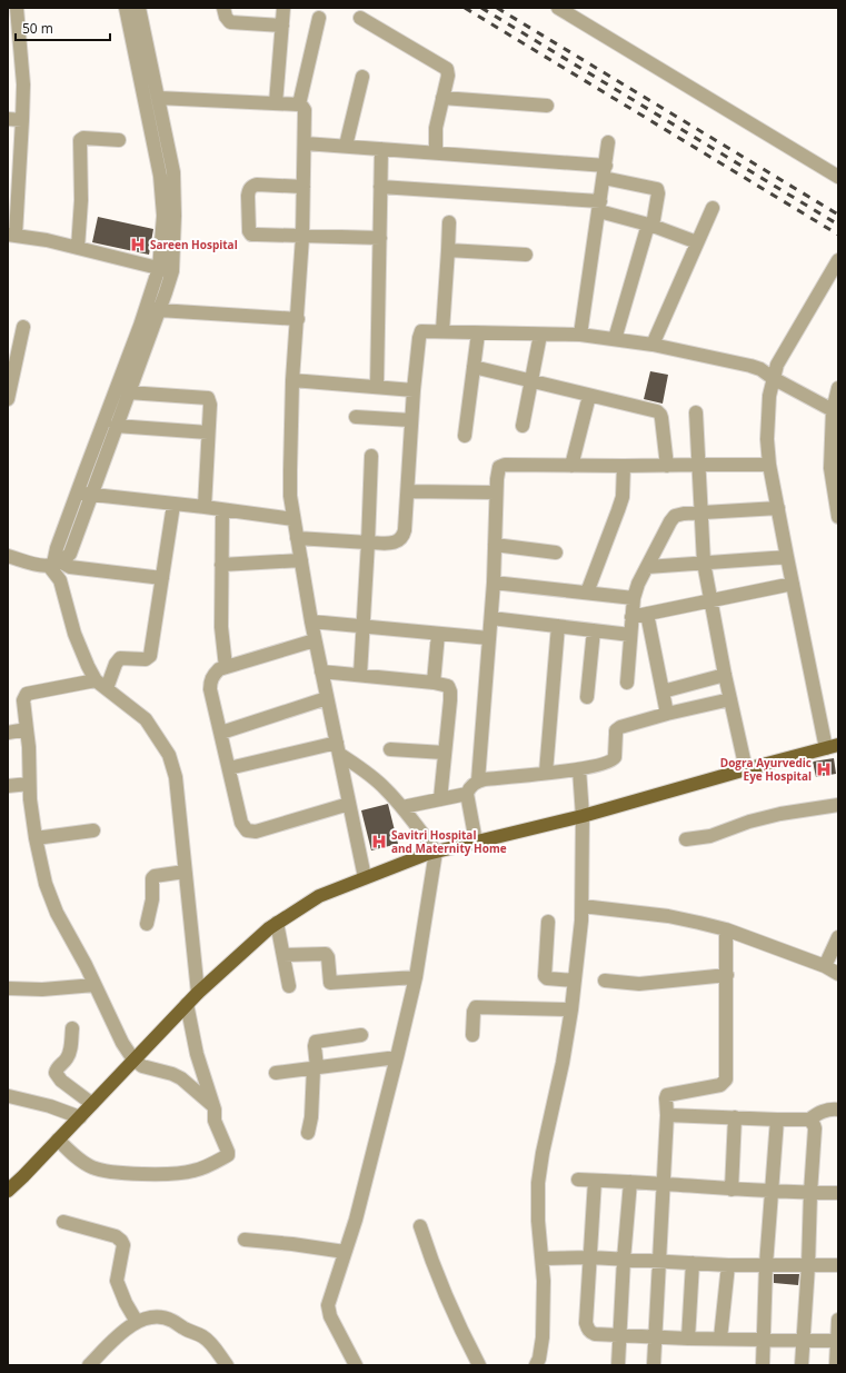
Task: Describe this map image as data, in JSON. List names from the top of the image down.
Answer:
{
  "places": {
    "hospital": ["Sareen Hospital", "Dogra Ayurvedic Eye Hospital", "Savitri Hospital and Maternity Home"]
  },
  "scale_bar": "50 m"
}
